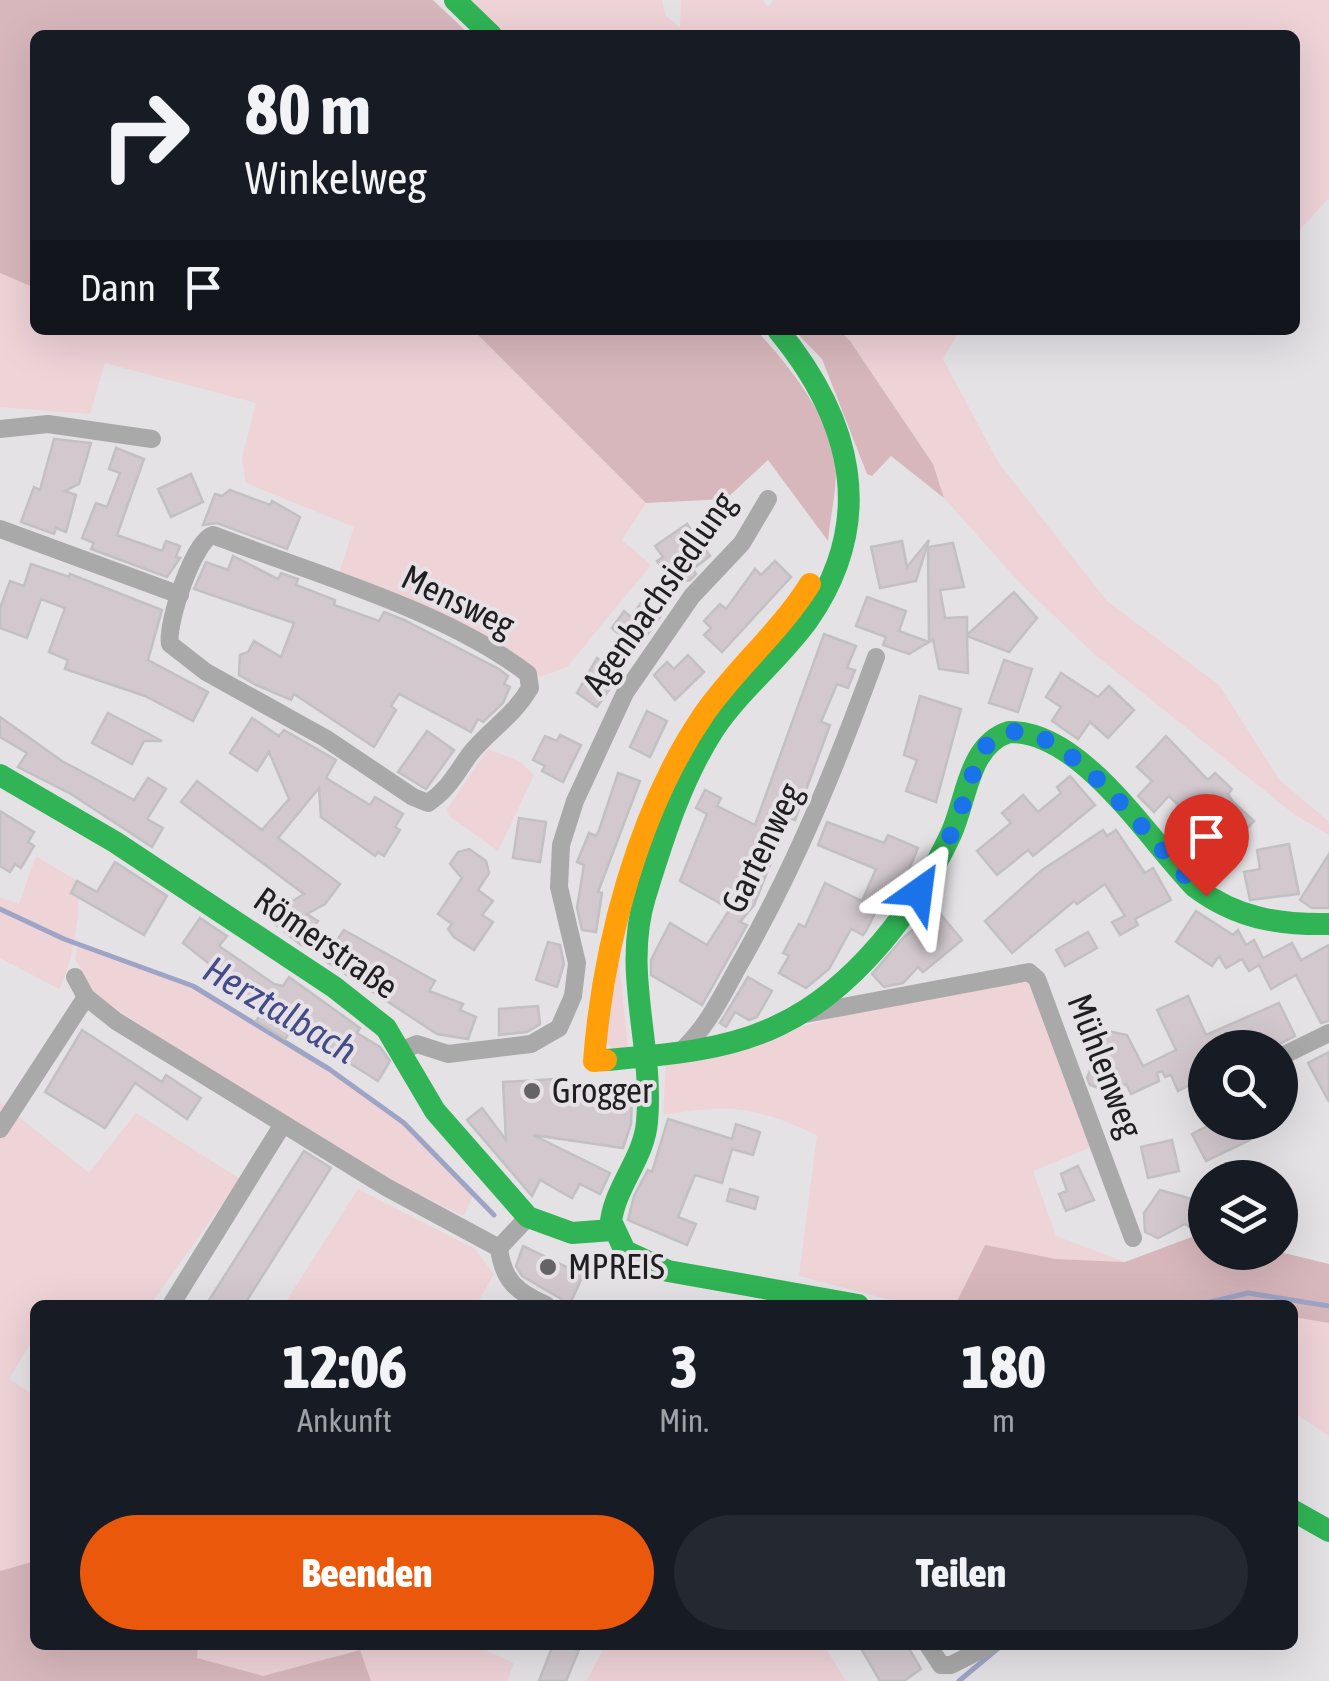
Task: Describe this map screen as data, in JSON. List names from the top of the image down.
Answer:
{
  "streets": {
    "street": [
      "Agenbachsiedlung",
      "Mensweg",
      "Gartenweg",
      "Römerstraße",
      "Mühlenweg"
    ]
  },
  "crossings": [
    ["Agenbachsiedlung", "Römerstraße"]
  ],
  "water": ["Herztalbach"],
  "places": ["Grogger", "MPREIS"],
  "page": {
    "turn": ["80 m", "Winkelweg"],
    "then": "Dann",
    "eta": [
      "12:06",
      "Ankunft",
      "3",
      "Min.",
      "180",
      "m"
    ],
    "buttons": ["Beenden", "Teilen"]
  }
}
